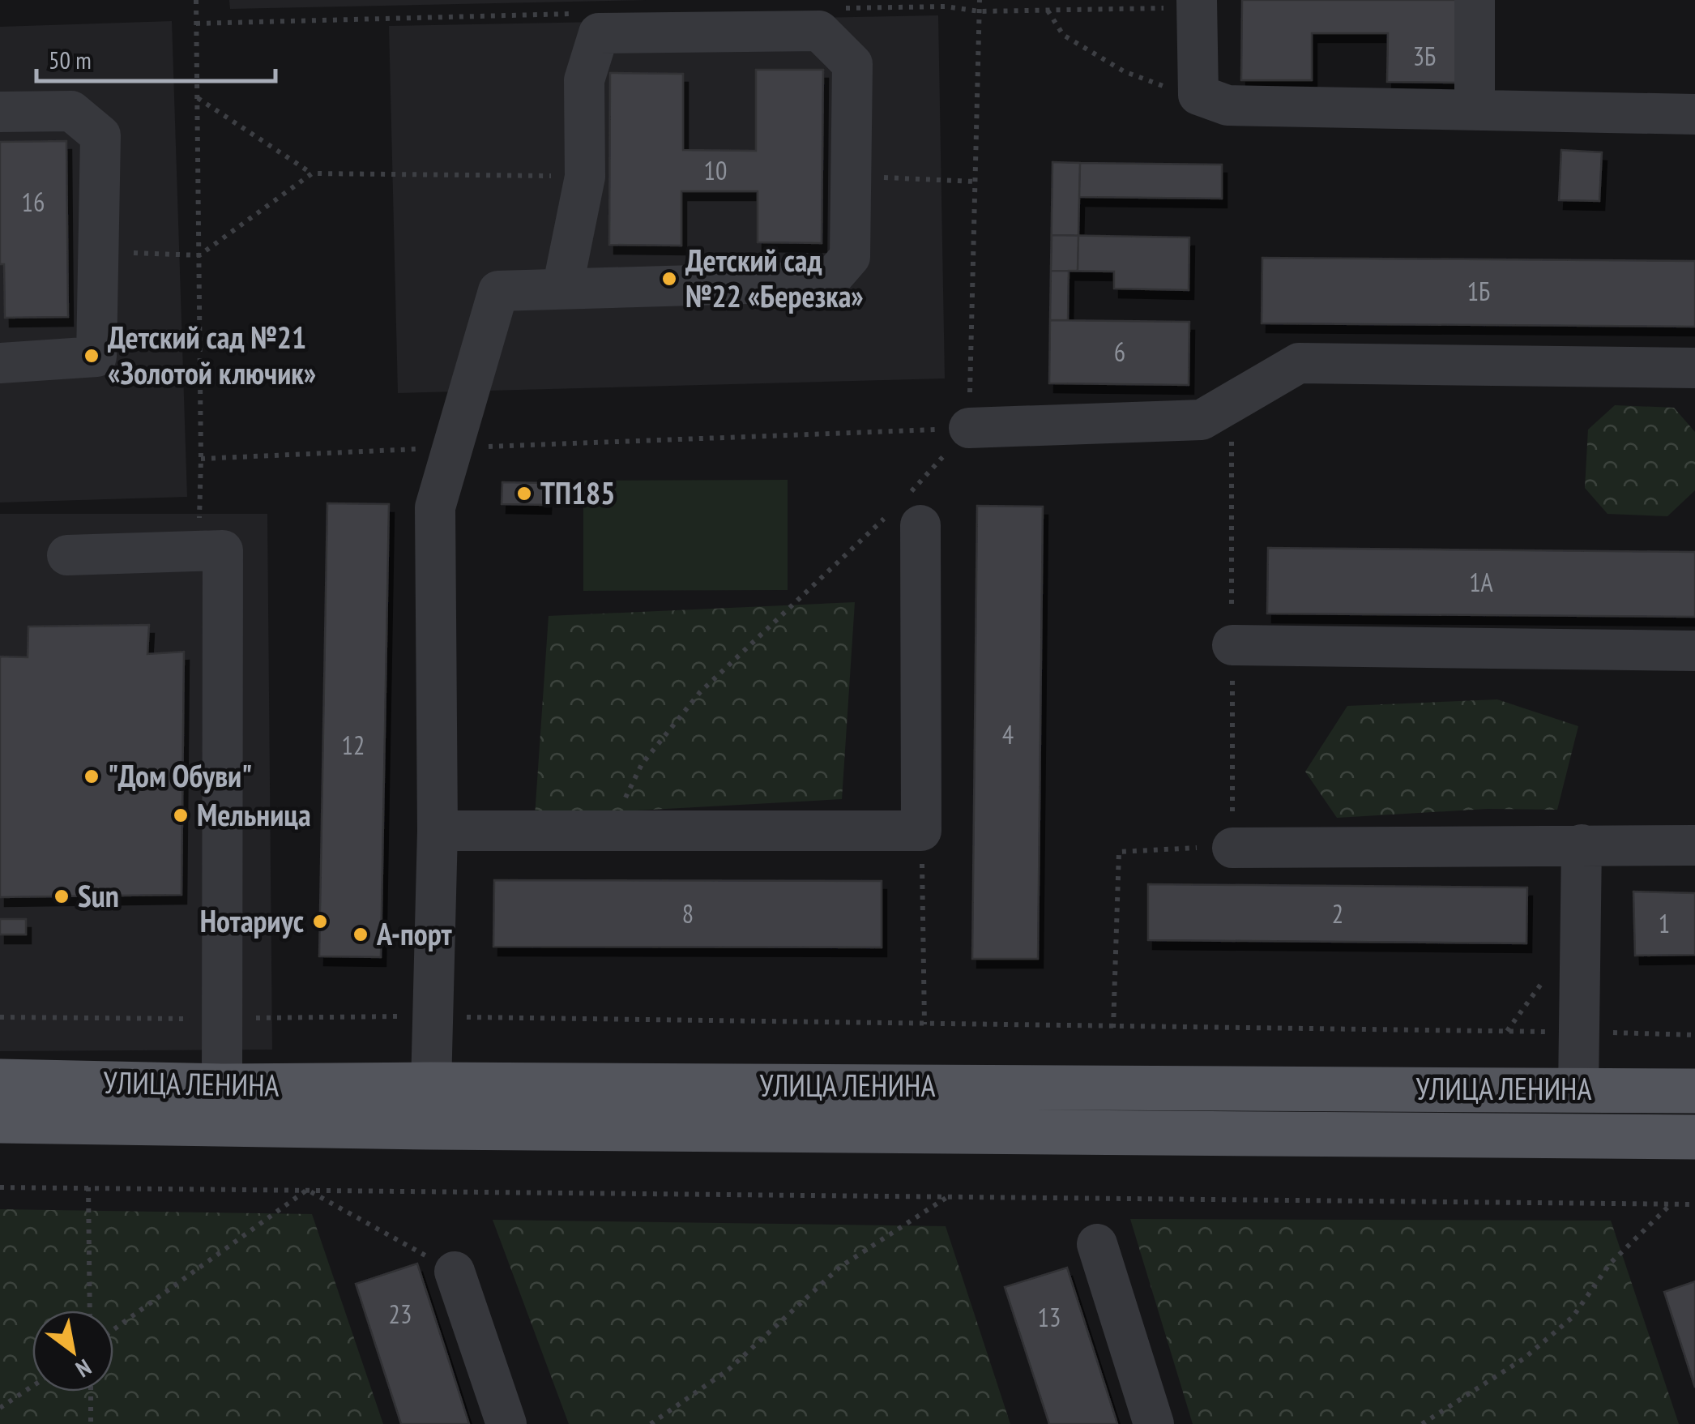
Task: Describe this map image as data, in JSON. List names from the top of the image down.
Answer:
{
  "streets": {
    "main road": ["УЛИЦА ЛЕНИНА"]
  },
  "places": [
    "Детский сад №22 «Березка»",
    "Детский сад №21 «Золотой ключик»",
    "ТП185",
    "\"Дом Обуви\"",
    "Мельница",
    "Sun",
    "Нотариус",
    "А-порт"
  ],
  "house_numbers": [
    "3Б",
    "10",
    "16",
    "1Б",
    "6",
    "1А",
    "4",
    "12",
    "8",
    "2",
    "1",
    "23",
    "13"
  ],
  "scale_bar": "50 m",
  "north": "bottom right"
}
